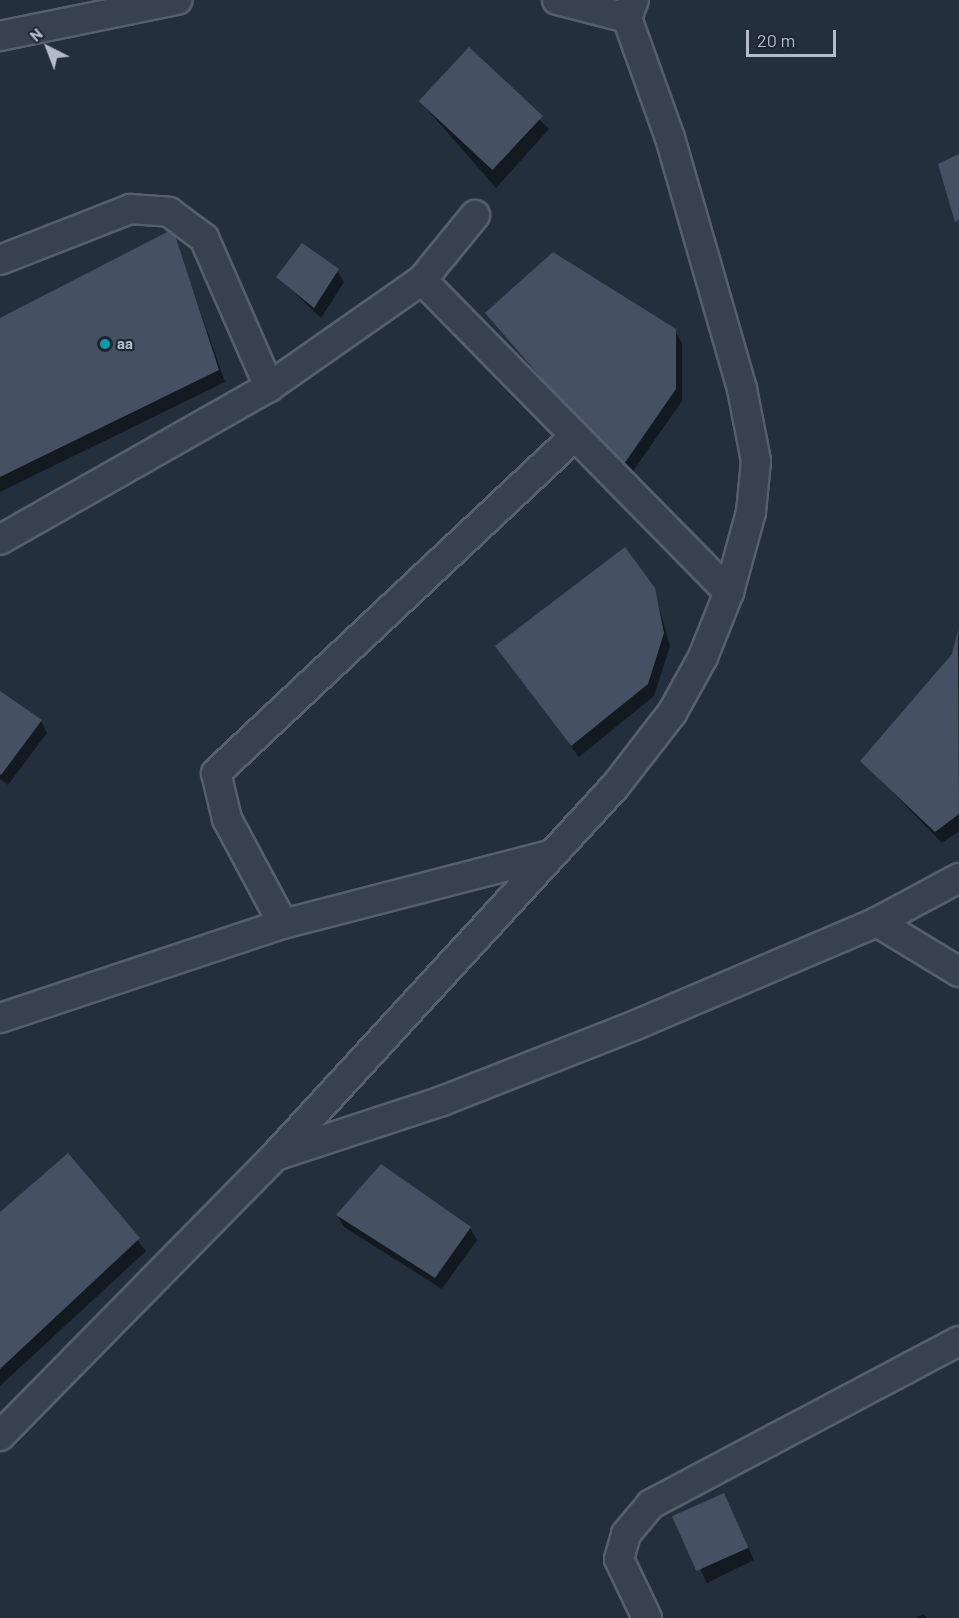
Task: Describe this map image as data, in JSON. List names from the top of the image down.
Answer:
{
  "places": ["aa"],
  "scale_bar": "20 m",
  "north": "top left"
}
